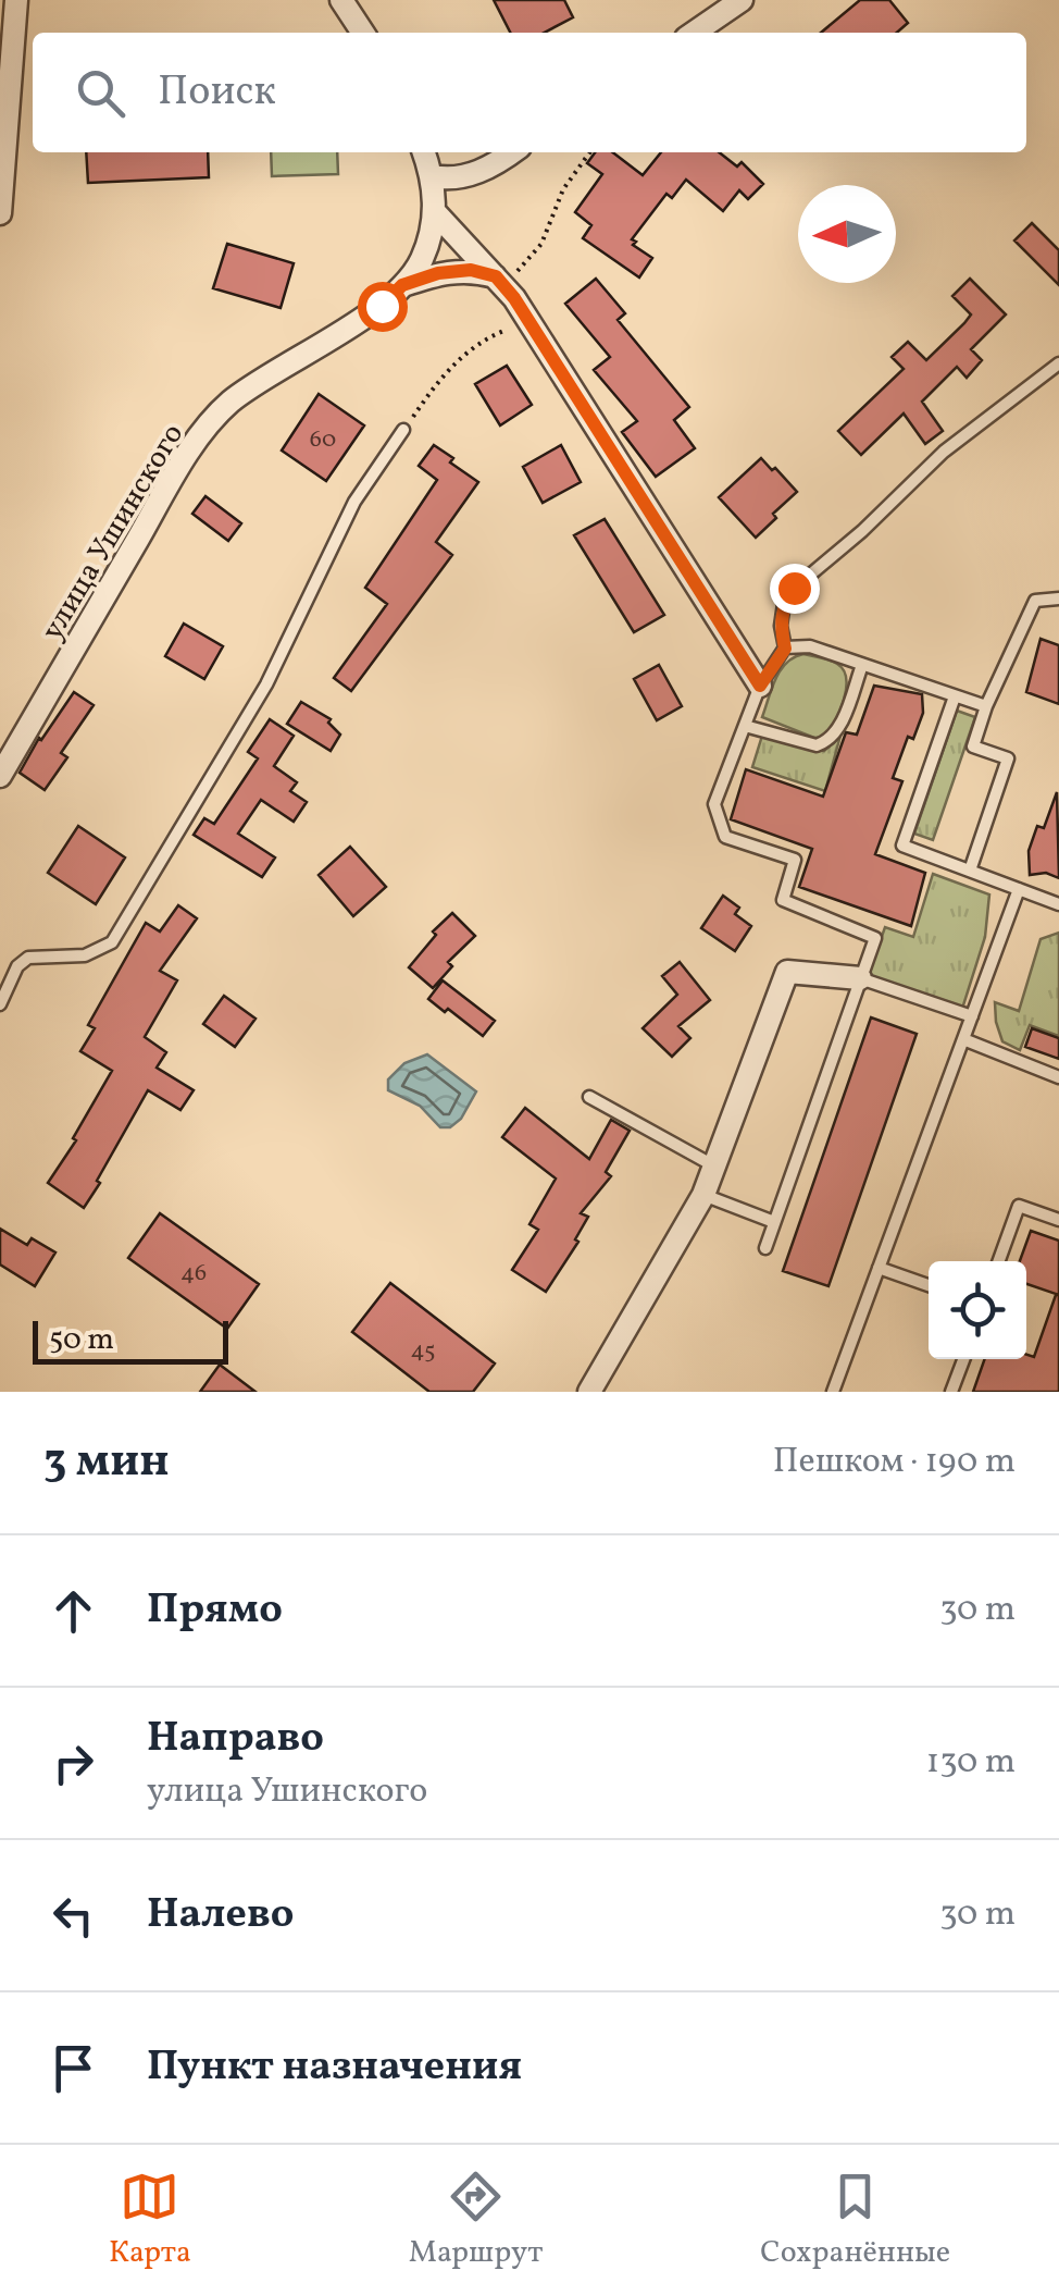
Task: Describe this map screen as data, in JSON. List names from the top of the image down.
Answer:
{
  "streets": {
    "street": ["улица Ушинского"]
  },
  "house_numbers": ["60", "46", "45"],
  "scale_bar": "50 m",
  "north": "left",
  "page": {
    "search": "Поиск",
    "scale": "50 m",
    "heading": ["3 мин", "Пешком · 190 m"],
    "list": [
      ["Прямо", "30 m"],
      ["Направо", "улица Ушинского", "130 m"],
      ["Налево", "30 m"],
      "Пункт назначения"
    ],
    "nav": ["Карта", "Маршрут", "Сохранённые"]
  }
}
